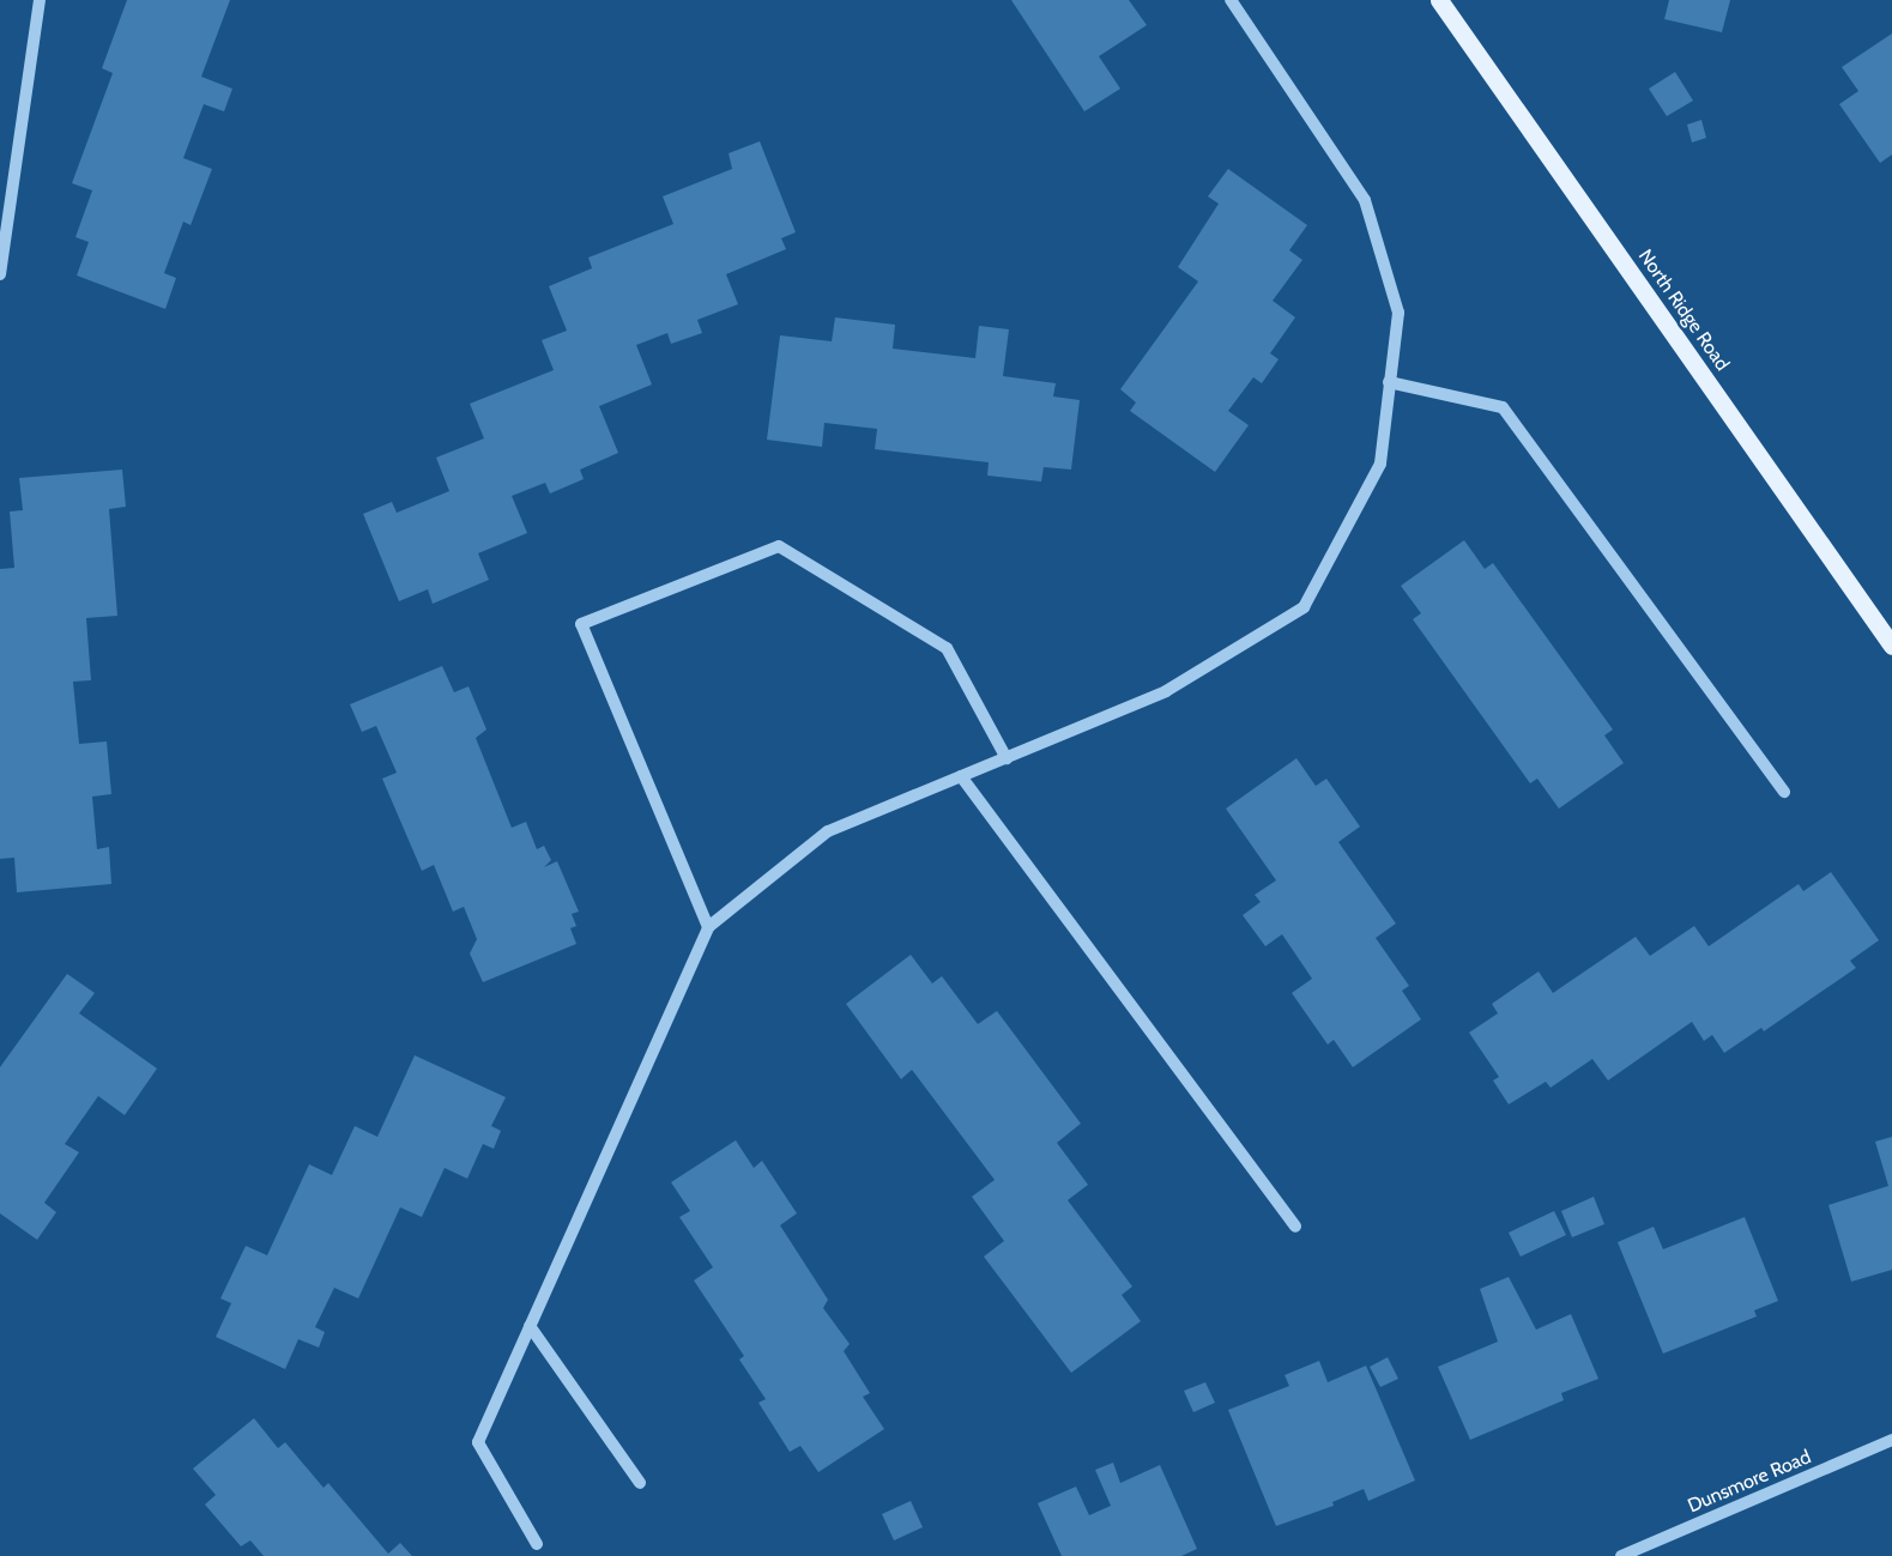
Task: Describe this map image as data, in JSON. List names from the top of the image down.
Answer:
{
  "streets": {
    "main road": ["North Ridge Road"],
    "street": ["Dunsmore Road"]
  }
}
